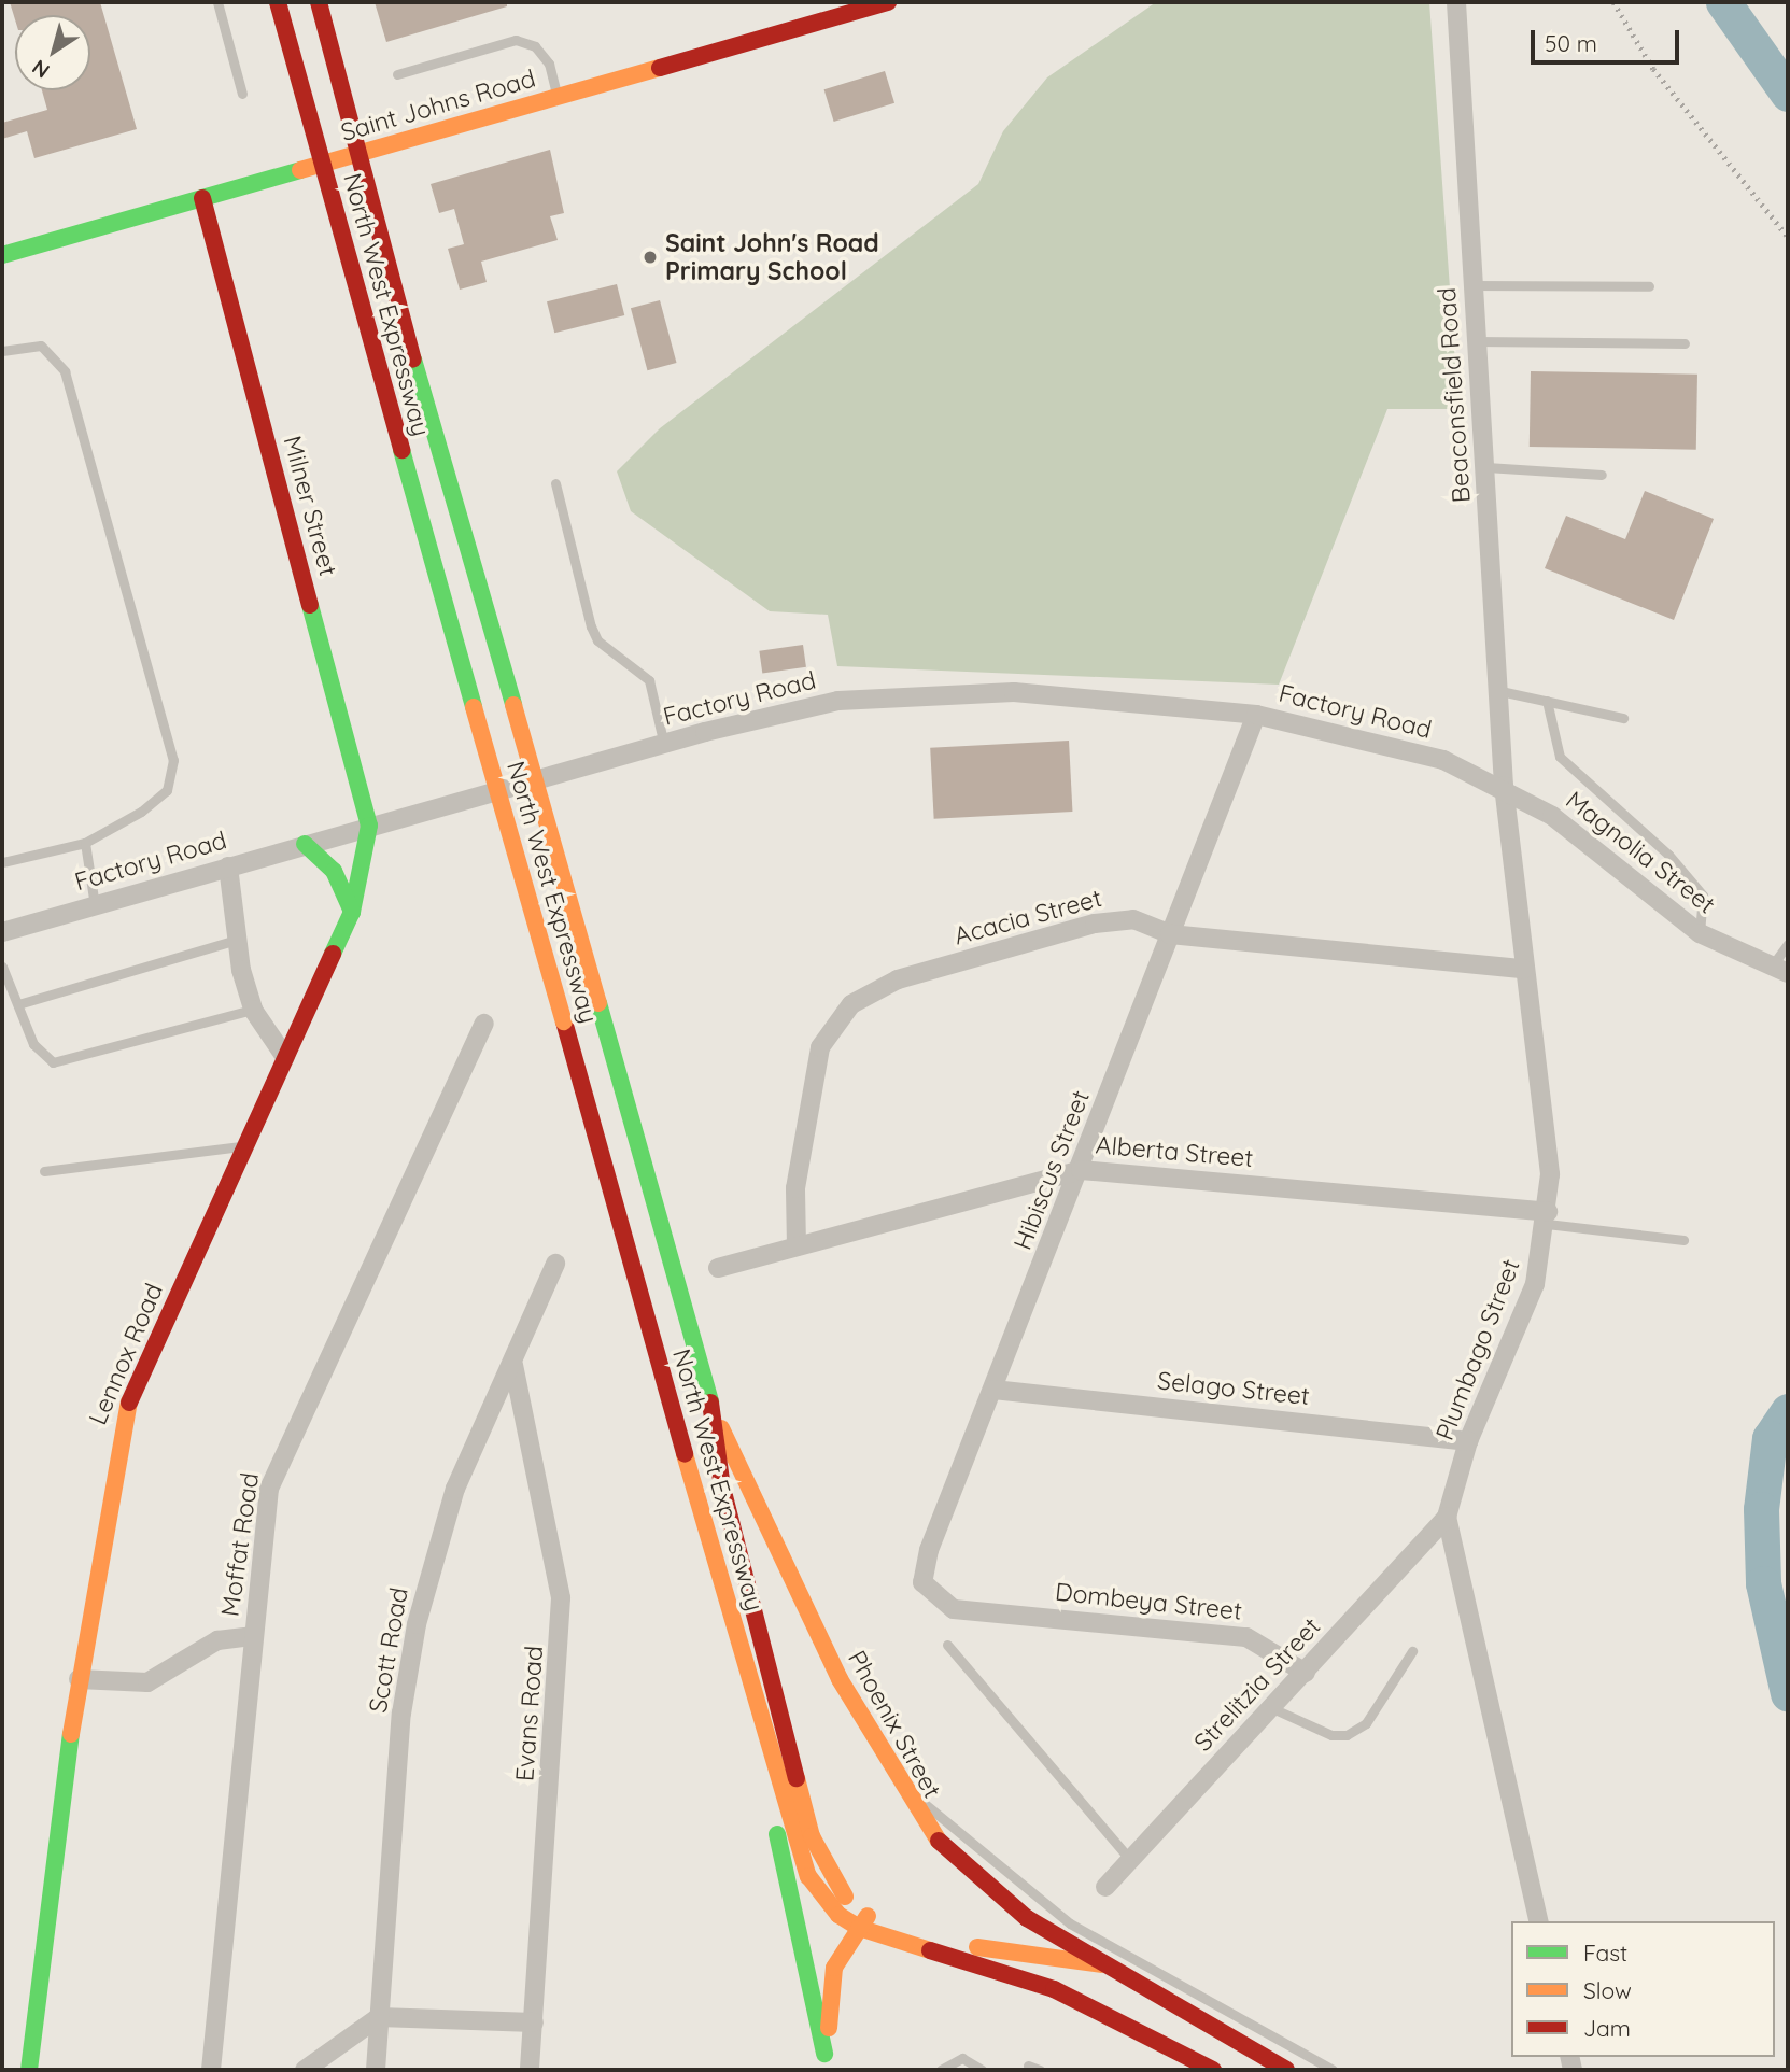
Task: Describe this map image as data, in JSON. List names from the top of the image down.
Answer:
{
  "streets": {
    "main road": [
      "Saint Johns Road",
      "North West Expressway",
      "Milner Street",
      "Lennox Road",
      "Phoenix Street"
    ],
    "street": [
      "Beaconsfield Road",
      "Factory Road",
      "Magnolia Street",
      "Acacia Street",
      "Alberta Street",
      "Hibiscus Street",
      "Plumbago Street",
      "Selago Street",
      "Moffat Road",
      "Dombeya Street",
      "Scott Road",
      "Strelitzia Street",
      "Evans Road"
    ]
  },
  "crossings": [
    ["Saint Johns Road", "North West Expressway"],
    ["Saint Johns Road", "Milner Street"],
    ["North West Expressway", "Phoenix Street"],
    ["Beaconsfield Road", "Factory Road"],
    ["Beaconsfield Road", "Magnolia Street"],
    ["Beaconsfield Road", "Plumbago Street"],
    ["Milner Street", "Factory Road"],
    ["Milner Street", "Lennox Road"],
    ["Factory Road", "Magnolia Street"],
    ["Factory Road", "Hibiscus Street"],
    ["Factory Road", "Plumbago Street"],
    ["Factory Road", "Lennox Road"],
    ["Magnolia Street", "Plumbago Street"],
    ["Acacia Street", "Alberta Street"],
    ["Acacia Street", "Hibiscus Street"],
    ["Acacia Street", "Plumbago Street"],
    ["Alberta Street", "Hibiscus Street"],
    ["Alberta Street", "Plumbago Street"],
    ["Hibiscus Street", "Selago Street"],
    ["Hibiscus Street", "Dombeya Street"],
    ["Plumbago Street", "Selago Street"],
    ["Plumbago Street", "Strelitzia Street"],
    ["Dombeya Street", "Strelitzia Street"],
    ["Scott Road", "Evans Road"]
  ],
  "places": ["Saint John's Road Primary School"],
  "legend": ["Fast", "Slow", "Jam"],
  "scale_bar": "50 m",
  "north": "bottom left"
}
